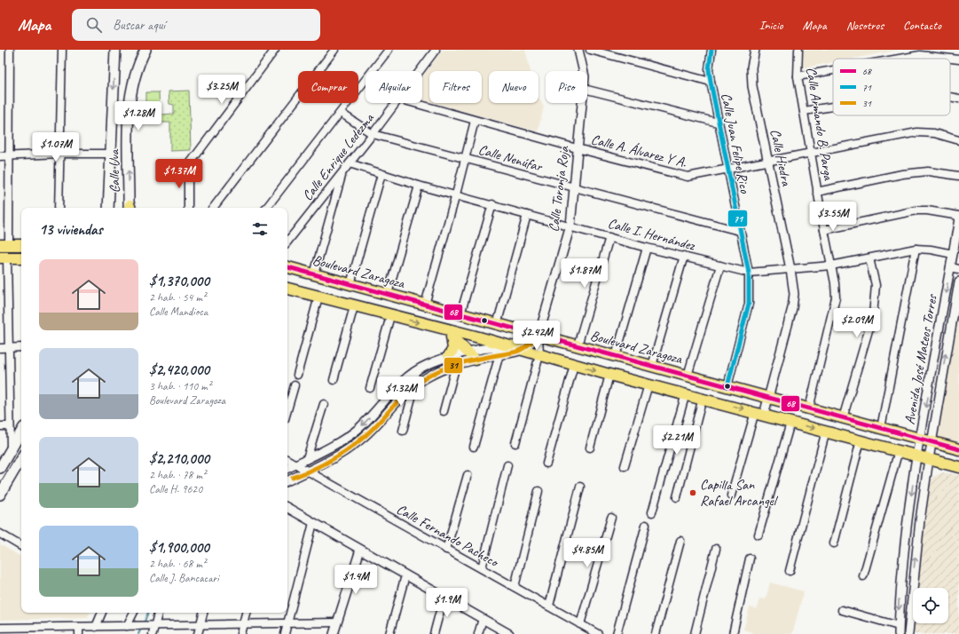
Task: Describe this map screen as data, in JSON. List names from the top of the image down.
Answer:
{
  "streets": {
    "main road": ["Calle Uva", "Boulevard Zaragoza"],
    "street": [
      "Calle Armando B. Parga",
      "Calle Juan Felipe Rico",
      "Calle A. Álvarez Y A.",
      "Calle Enrique Ledezma",
      "Calle Hiedra",
      "Calle Nenúfar",
      "Calle Toronja Roja",
      "Calle I. Hernández",
      "Avenida José Mateos Torres",
      "Calle Fernando Pacheco"
    ]
  },
  "crossings": [
    ["Calle Armando B. Parga", "Calle A. Álvarez Y A."],
    ["Calle Armando B. Parga", "Calle I. Hernández"],
    ["Calle Armando B. Parga", "Boulevard Zaragoza"],
    ["Calle Juan Felipe Rico", "Calle A. Álvarez Y A."],
    ["Calle Juan Felipe Rico", "Calle Nenúfar"],
    ["Calle Juan Felipe Rico", "Calle I. Hernández"],
    ["Calle Juan Felipe Rico", "Boulevard Zaragoza"],
    ["Calle A. Álvarez Y A.", "Calle Hiedra"],
    ["Calle A. Álvarez Y A.", "Calle Toronja Roja"],
    ["Calle Enrique Ledezma", "Calle Nenúfar"],
    ["Calle Enrique Ledezma", "Calle I. Hernández"],
    ["Calle Hiedra", "Calle I. Hernández"],
    ["Calle Hiedra", "Boulevard Zaragoza"],
    ["Calle Nenúfar", "Calle Toronja Roja"],
    ["Calle Toronja Roja", "Calle I. Hernández"],
    ["Calle Toronja Roja", "Boulevard Zaragoza"],
    ["Calle I. Hernández", "Avenida José Mateos Torres"],
    ["Boulevard Zaragoza", "Avenida José Mateos Torres"]
  ],
  "places": ["Capilla San Rafael Arcangel"],
  "lines": ["transit line 71", "transit line 68", "transit line 31"],
  "legend": ["68", "71", "31"],
  "page": {
    "header": "Mapa",
    "search": "Buscar aquí",
    "nav": [
      "Inicio",
      "Mapa",
      "Nosotros",
      "Contacto"
    ],
    "chip": [
      "Comprar",
      "Alquilar",
      "Filtros",
      "Nuevo",
      "Piso"
    ],
    "price": [
      "$3.25M",
      "$1.28M",
      "$1.07M",
      "$1.37M",
      "$3.55M",
      "$1.87M",
      "$2.09M",
      "$2.42M",
      "$1.32M",
      "$2.21M",
      "$4.85M",
      "$1.4M",
      "$1.9M"
    ],
    "heading": "13 viviendas",
    "list": [
      {
        "name": "$1,370,000",
        "note": "2 hab. · 54 m² · Calle Mandioca"
      },
      {
        "name": "$2,420,000",
        "note": "3 hab. · 110 m² · Boulevard Zaragoza"
      },
      {
        "name": "$2,210,000",
        "note": "2 hab. · 78 m² · Calle H. 9620"
      },
      {
        "name": "$1,900,000",
        "note": "2 hab. · 68 m² · Calle J. Bancacari"
      }
    ]
  }
}
